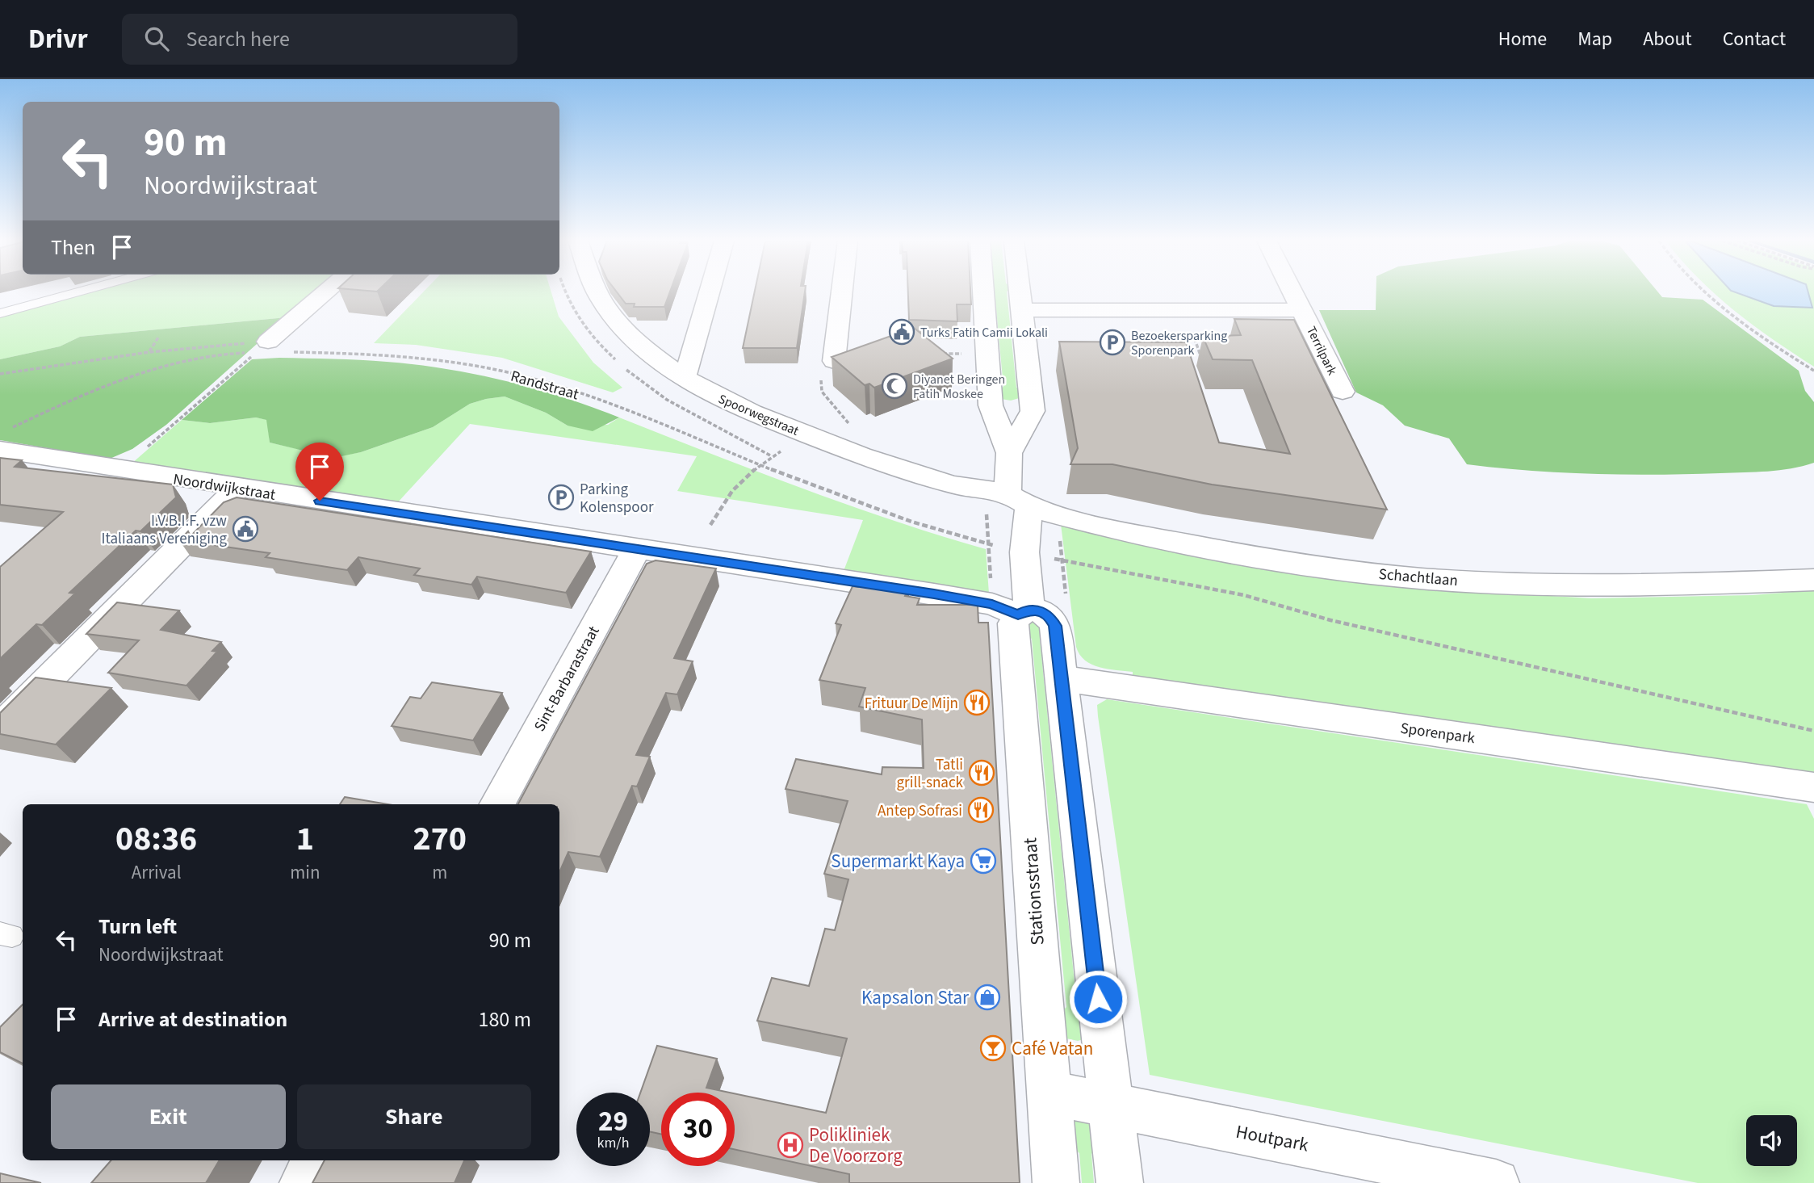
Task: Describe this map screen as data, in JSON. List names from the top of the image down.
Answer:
{
  "streets": {
    "street": [
      "Terrilpark",
      "Spoorwegstraat",
      "Noordwijkstraat",
      "Schachtlaan",
      "Sint-Barbarastraat",
      "Sporenpark",
      "Stationsstraat",
      "Houtpark"
    ],
    "path": ["Randstraat"]
  },
  "crossings": [
    ["Terrilpark", "Stationsstraat"],
    ["Randstraat", "Noordwijkstraat"],
    ["Randstraat", "Stationsstraat"],
    ["Spoorwegstraat", "Schachtlaan"],
    ["Spoorwegstraat", "Stationsstraat"],
    ["Noordwijkstraat", "Sint-Barbarastraat"],
    ["Noordwijkstraat", "Stationsstraat"],
    ["Schachtlaan", "Stationsstraat"],
    ["Stationsstraat", "Houtpark"]
  ],
  "places": {
    "public building": ["Turks Fatih Camii Lokali", "I.V.B.I.F. vzw Italiaans Vereniging"],
    "parking": ["Bezoekersparking Sporenpark", "Parking Kolenspoor"],
    "mosque": ["Diyanet Beringen Fatih Moskee"],
    "restaurant": ["Frituur De Mijn", "Tatli grill-snack", "Antep Sofrasi"],
    "supermarket": ["Supermarkt Kaya"],
    "shop": ["Kapsalon Star"],
    "bar": ["Café Vatan"],
    "hospital": ["Polikliniek De Voorzorg"]
  },
  "page": {
    "header": "Drivr",
    "search": "Search here",
    "nav": [
      "Home",
      "Map",
      "About",
      "Contact"
    ],
    "turn": ["90 m", "Noordwijkstraat"],
    "then": "Then",
    "eta": [
      "08:36",
      "Arrival",
      "1",
      "min",
      "270",
      "m"
    ],
    "list": [
      {
        "name": "Turn left",
        "note": "Noordwijkstraat",
        "value": "90 m"
      },
      {
        "name": "Arrive at destination",
        "value": "180 m"
      }
    ],
    "buttons": ["Exit", "Share"],
    "speed": "29 km/h",
    "limit": "30"
  }
}
